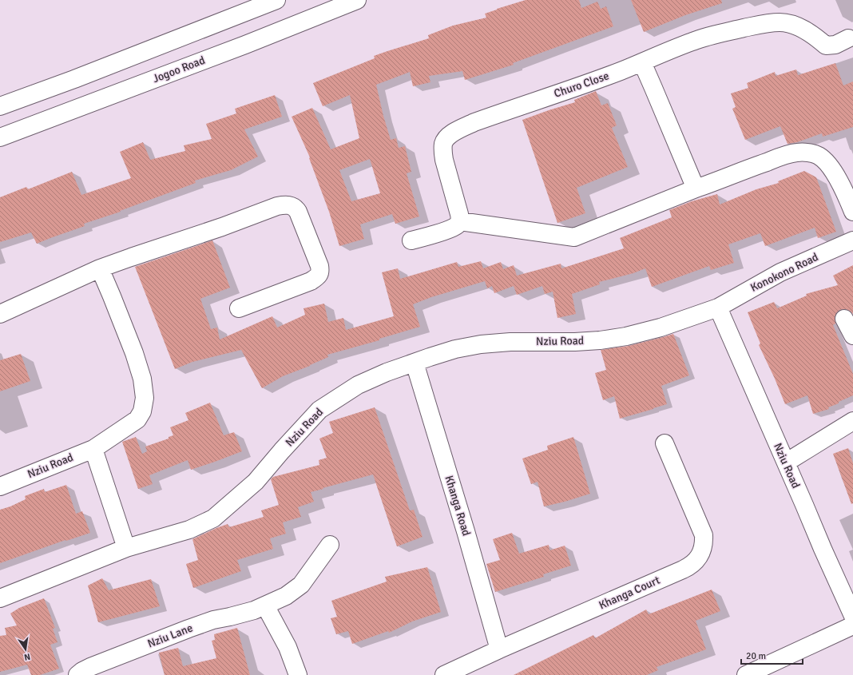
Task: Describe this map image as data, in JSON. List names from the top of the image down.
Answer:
{
  "streets": {
    "street": [
      "Jogoo Road",
      "Churo Close",
      "Konokono Road",
      "Nziu Road",
      "Khanga Road",
      "Khanga Court",
      "Nziu Lane"
    ]
  },
  "crossings": [
    ["Konokono Road", "Nziu Road"],
    ["Nziu Road", "Khanga Road"],
    ["Khanga Road", "Khanga Court"]
  ],
  "scale_bar": "20 m",
  "north": "bottom"
}
